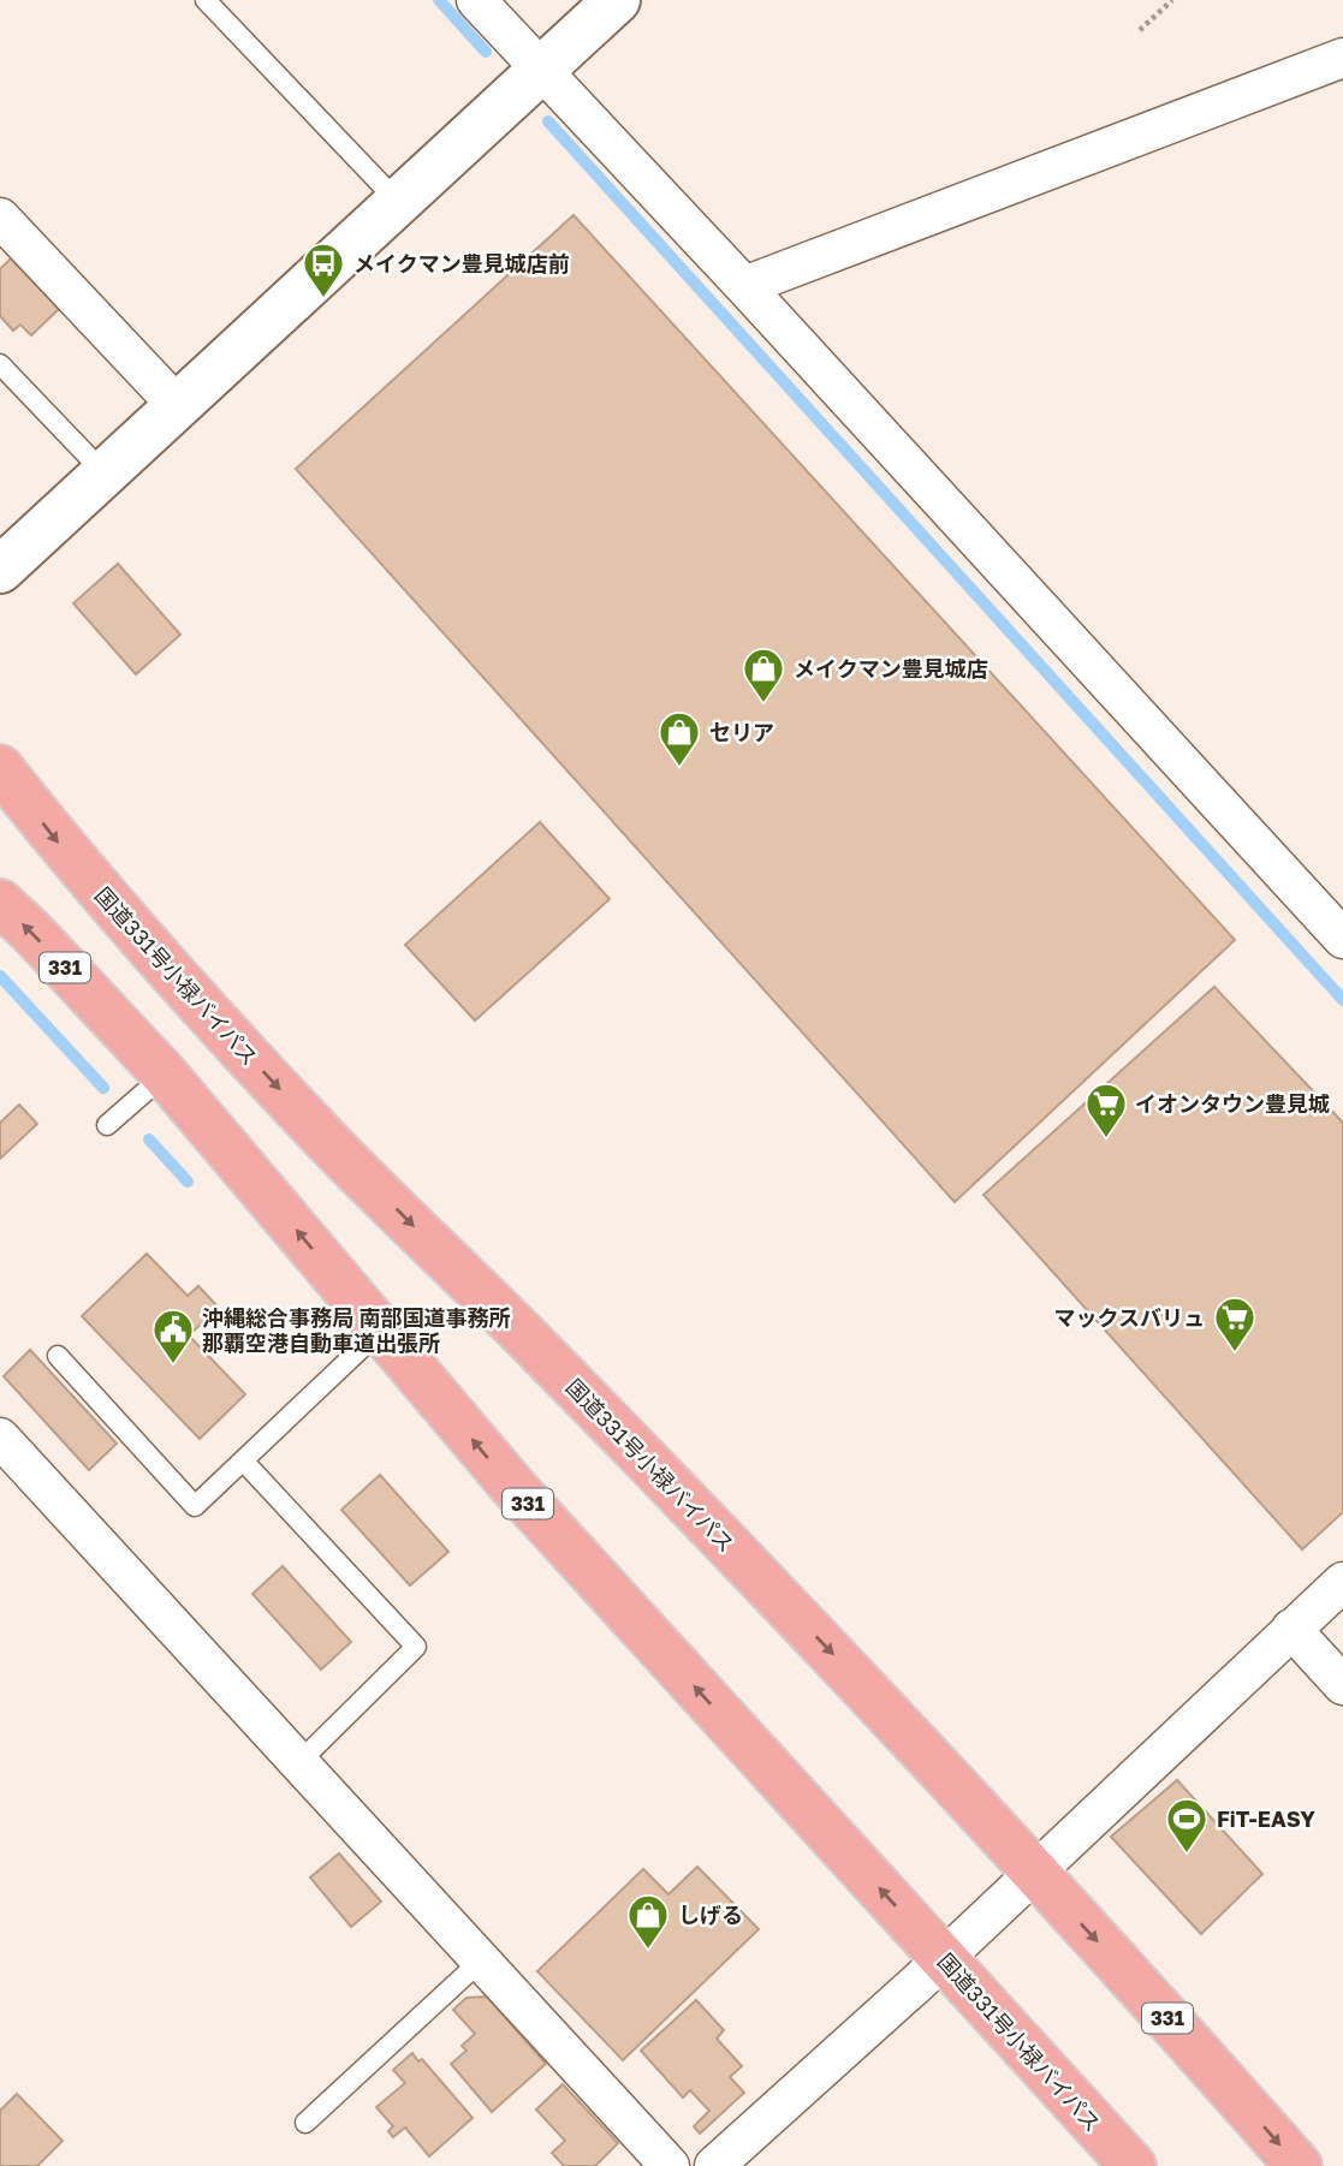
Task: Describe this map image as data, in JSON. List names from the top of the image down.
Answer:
{
  "streets": {
    "highway": ["331", "国道331号小禄バイパス"]
  },
  "places": {
    "bus stop": ["メイクマン豊見城店前"],
    "shop": ["メイクマン豊見城店", "セリア", "しげる"],
    "supermarket": ["イオンタウン豊見城", "マックスバリュ"],
    "public building": ["沖縄総合事務局 南部国道事務所 那覇空港自動車道出張所"],
    "sports": ["FiT-EASY"]
  }
}
